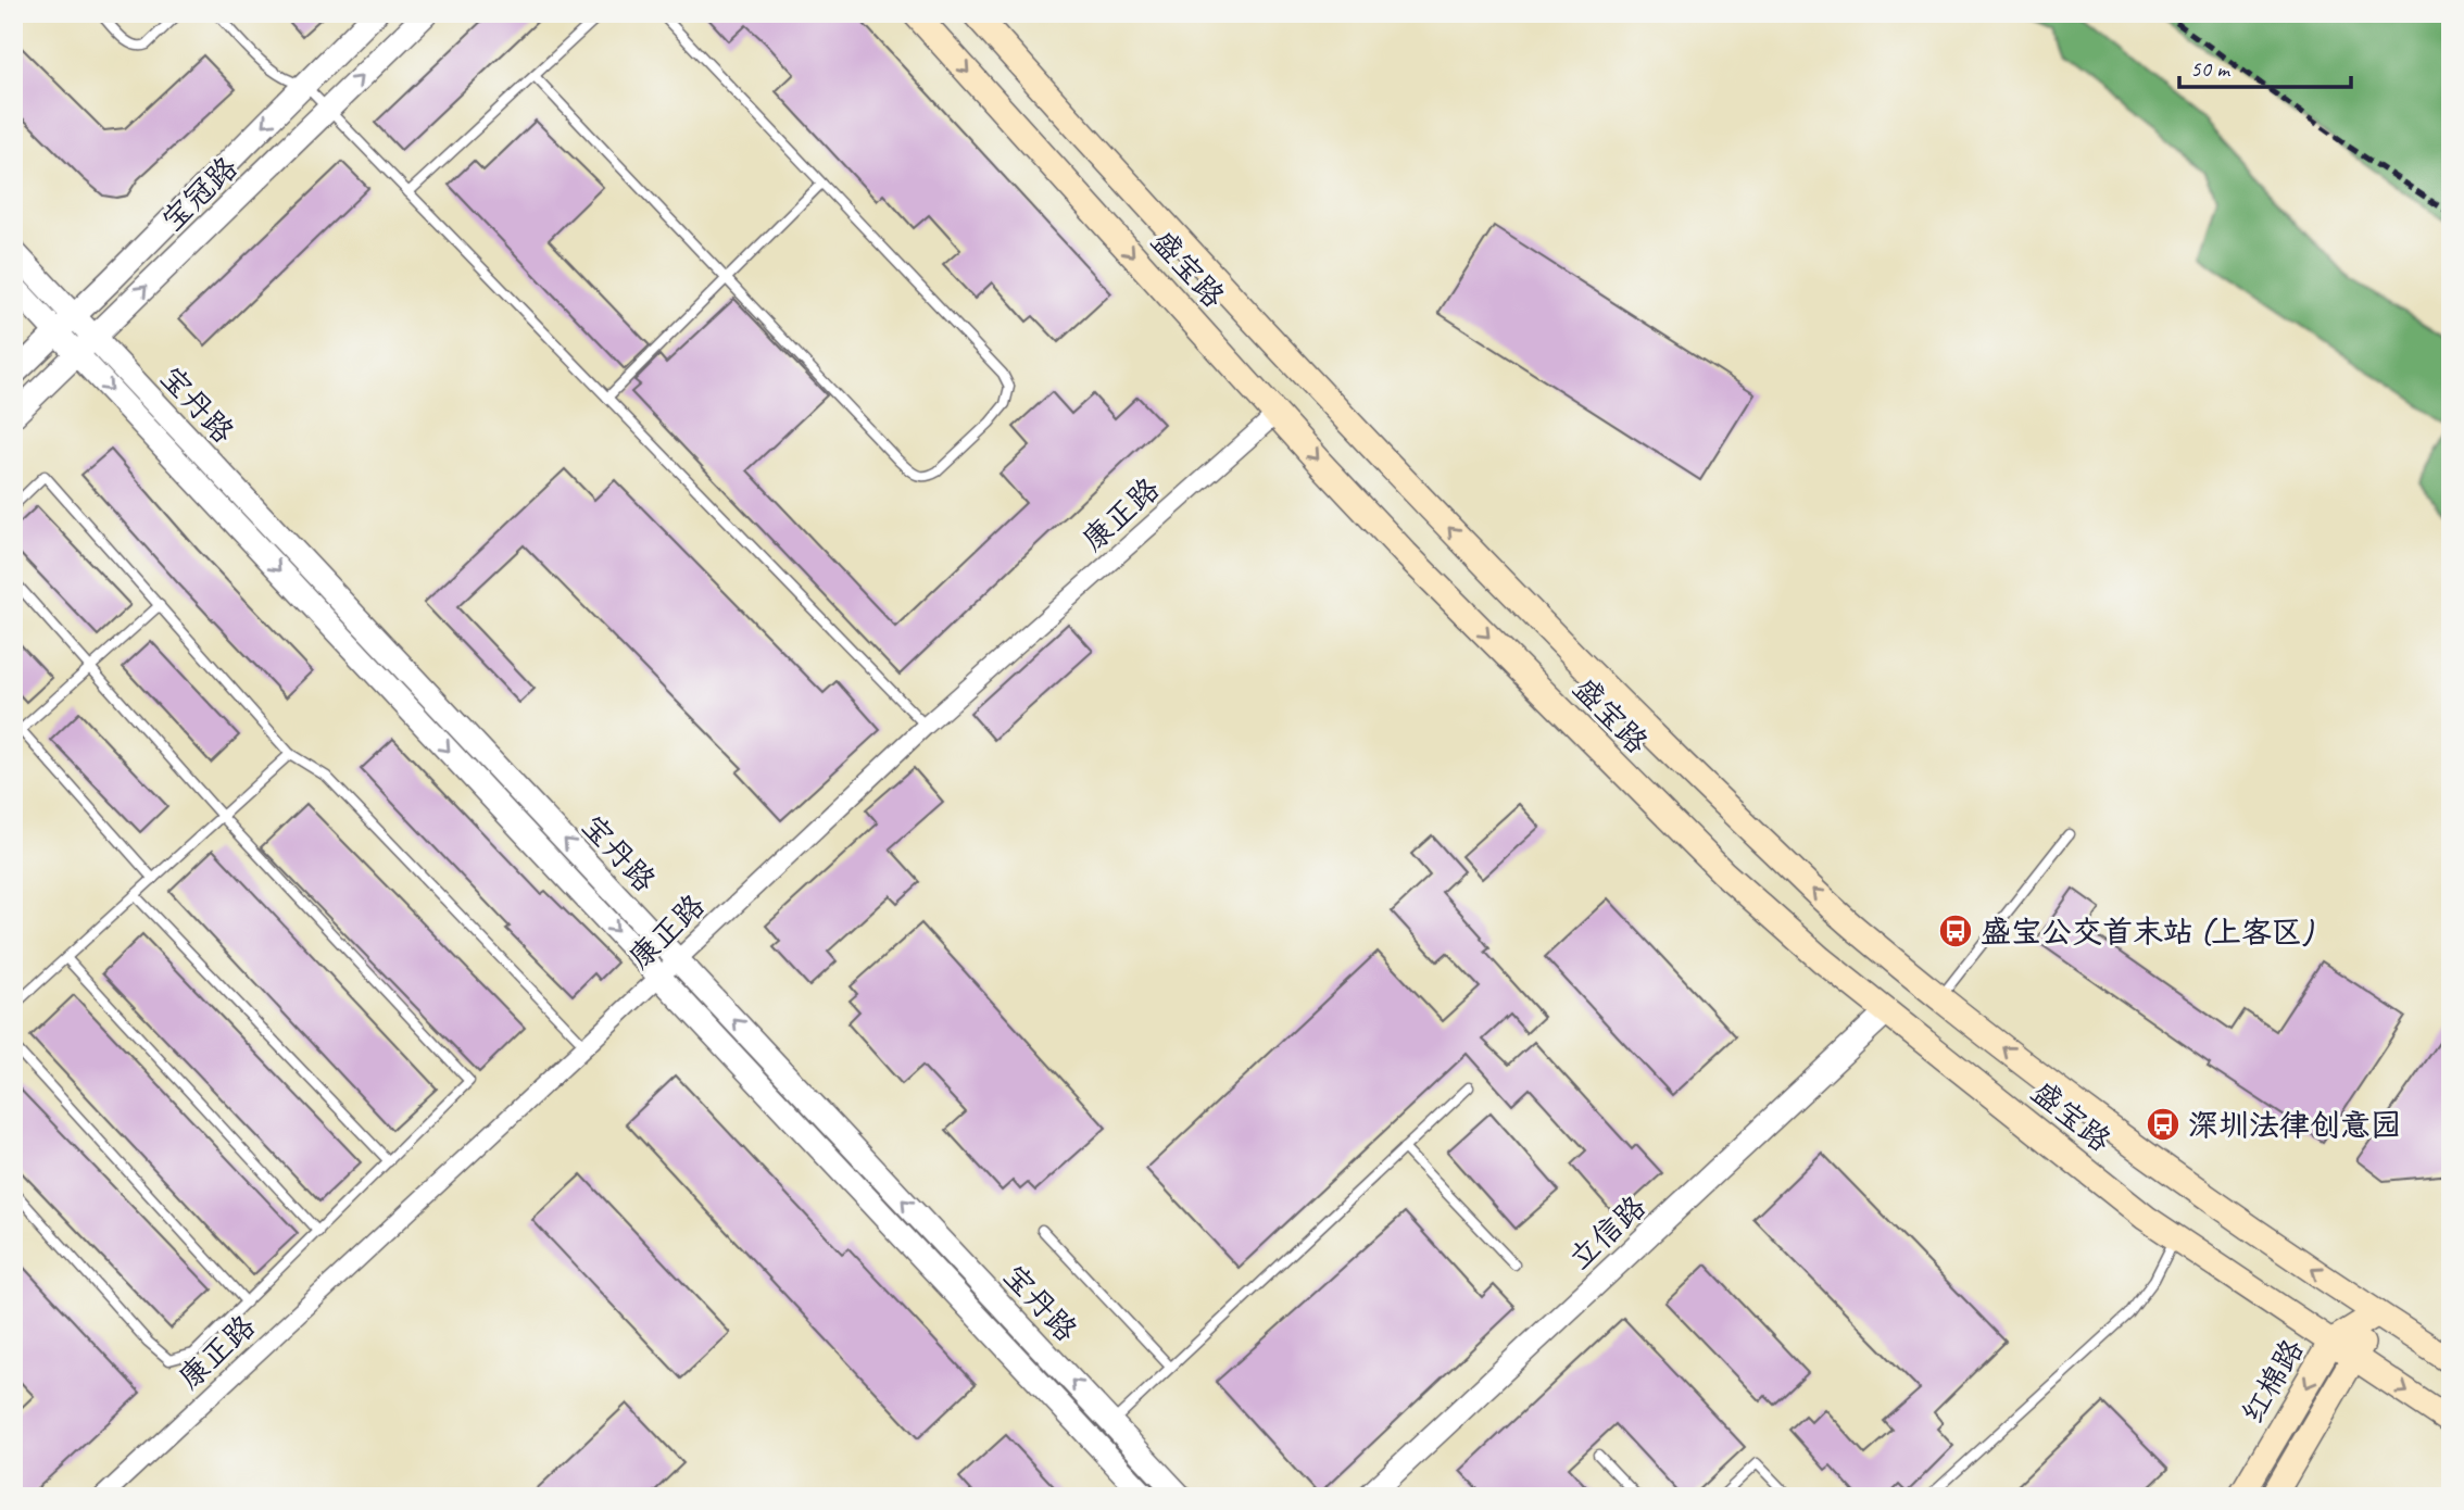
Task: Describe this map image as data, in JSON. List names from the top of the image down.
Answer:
{
  "streets": {
    "main road": ["盛宝路", "红棉路"],
    "street": [
      "宝冠路",
      "宝丹路",
      "康正路",
      "立信路"
    ]
  },
  "crossings": [
    ["宝冠路", "宝丹路"],
    ["盛宝路", "康正路"],
    ["盛宝路", "立信路"],
    ["盛宝路", "红棉路"],
    ["宝丹路", "康正路"]
  ],
  "places": {
    "bus stop": ["盛宝公交首末站 (上客区)", "深圳法律创意园"]
  },
  "scale_bar": "50 m"
}
